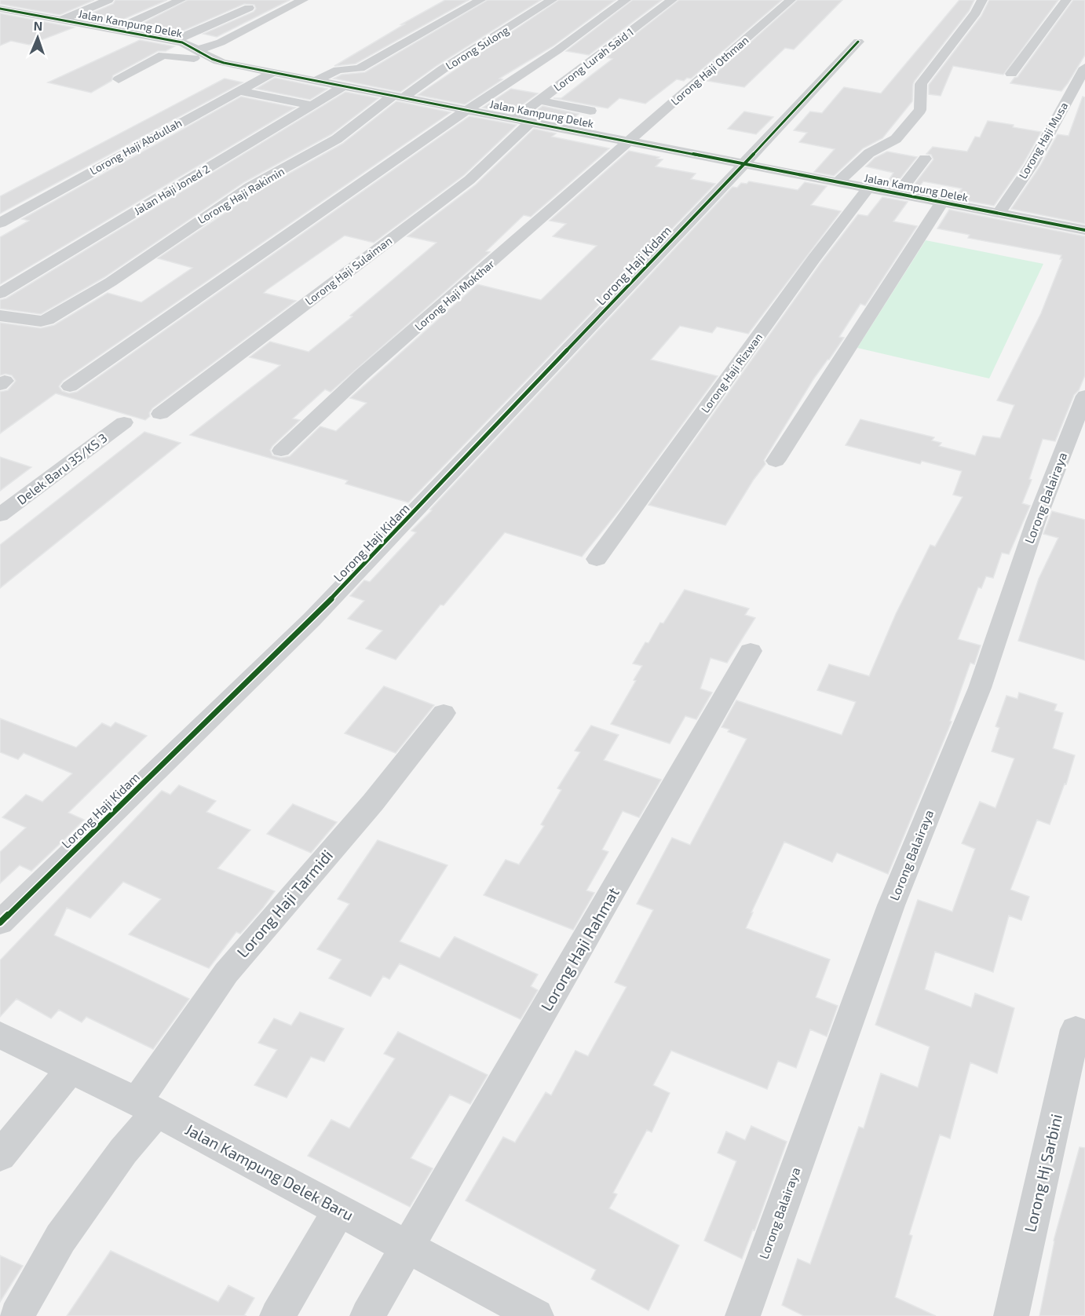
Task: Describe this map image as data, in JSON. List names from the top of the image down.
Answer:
{
  "streets": {
    "street": [
      "Jalan Kampung Delek",
      "Lorong Sulong",
      "Lorong Lurah Said 1",
      "Lorong Haji Othman",
      "Lorong Haji Musa",
      "Lorong Haji Abdullah",
      "Jalan Haji Joned 2",
      "Lorong Haji Rakimin",
      "Lorong Haji Kidam",
      "Lorong Haji Sulaiman",
      "Lorong Haji Mokthar",
      "Lorong Haji Rizwan",
      "Delek Baru 35/KS 3",
      "Lorong Balairaya",
      "Lorong Haji Tarmidi",
      "Lorong Haji Rahmat",
      "Jalan Kampung Delek Baru",
      "Lorong Hj Sarbini"
    ]
  },
  "crossings": [
    ["Jalan Kampung Delek", "Lorong Sulong"],
    ["Jalan Kampung Delek", "Lorong Lurah Said 1"],
    ["Jalan Kampung Delek", "Lorong Haji Othman"],
    ["Jalan Kampung Delek", "Lorong Haji Musa"],
    ["Jalan Kampung Delek", "Lorong Haji Abdullah"],
    ["Jalan Kampung Delek", "Jalan Haji Joned 2"],
    ["Jalan Kampung Delek", "Lorong Haji Rakimin"],
    ["Jalan Kampung Delek", "Lorong Haji Kidam"],
    ["Jalan Kampung Delek", "Lorong Haji Sulaiman"],
    ["Jalan Kampung Delek", "Lorong Haji Mokthar"],
    ["Jalan Kampung Delek", "Lorong Haji Rizwan"],
    ["Lorong Sulong", "Lorong Haji Rakimin"],
    ["Lorong Haji Othman", "Lorong Haji Mokthar"],
    ["Lorong Haji Tarmidi", "Jalan Kampung Delek Baru"],
    ["Lorong Haji Rahmat", "Jalan Kampung Delek Baru"]
  ],
  "north": "top"
}
